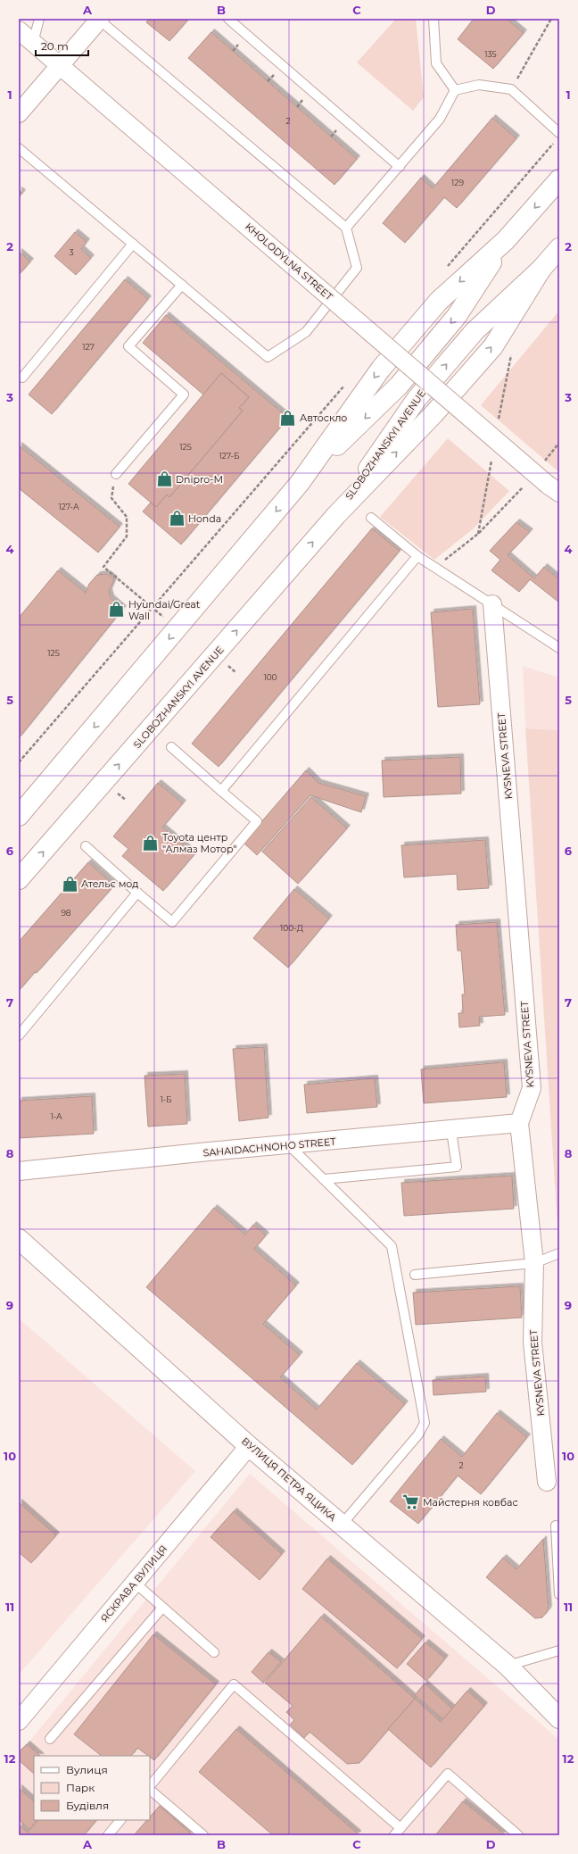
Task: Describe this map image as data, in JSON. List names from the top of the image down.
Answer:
{
  "streets": {
    "main road": ["SLOBOZHANSKYI AVENUE", "ВУЛИЦЯ ПЕТРА ЯЦИКА"],
    "street": [
      "KHOLODYLNA STREET",
      "KYSNEVA STREET",
      "SAHAIDACHNOHO STREET",
      "ЯСКРАВА ВУЛИЦЯ"
    ]
  },
  "crossings": [
    ["KYSNEVA STREET", "SAHAIDACHNOHO STREET"],
    ["ВУЛИЦЯ ПЕТРА ЯЦИКА", "ЯСКРАВА ВУЛИЦЯ"]
  ],
  "places": {
    "shop": [
      "Автоскло",
      "Dnipro-M",
      "Honda",
      "Hyundai/Great Wall",
      "Toyota центр \"Алмаз Мотор\"",
      "Ательє мод"
    ],
    "supermarket": ["Майстерня ковбас"]
  },
  "house_numbers": [
    "135",
    "2",
    "129",
    "3",
    "127",
    "125",
    "127-Б",
    "127-А",
    "125",
    "100",
    "98",
    "100-Д",
    "1-Б",
    "1-А",
    "2"
  ],
  "legend": ["Вулиця", "Парк", "Будівля"],
  "scale_bar": "20 m",
  "grid": {
    "columns": [
      "A",
      "B",
      "C",
      "D"
    ],
    "rows": [
      "1",
      "2",
      "3",
      "4",
      "5",
      "6",
      "7",
      "8",
      "9",
      "10",
      "11",
      "12"
    ]
  }
}
